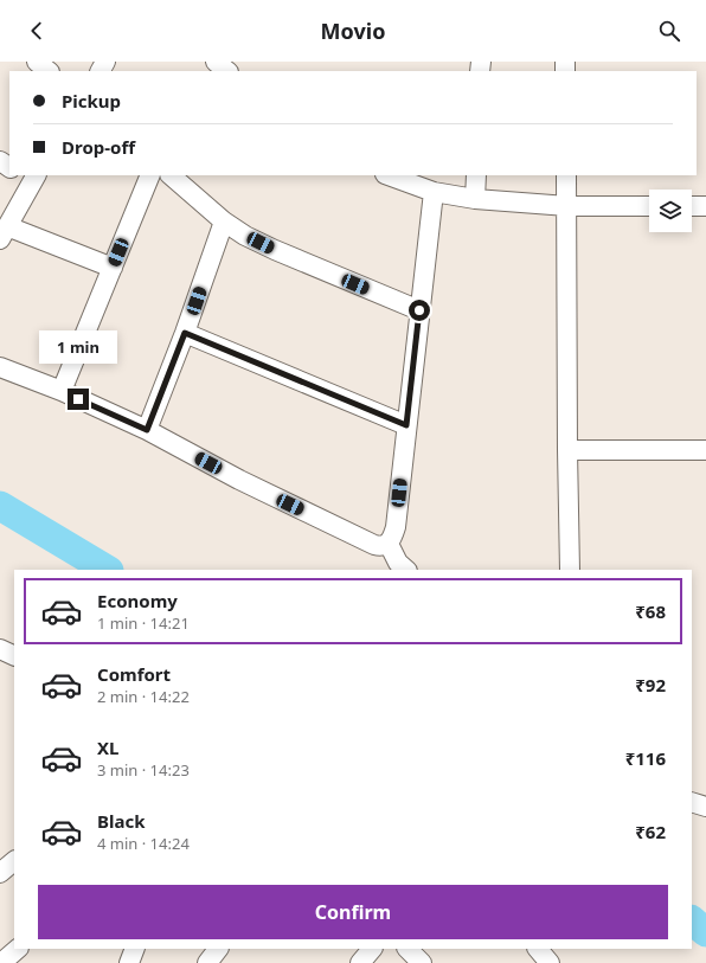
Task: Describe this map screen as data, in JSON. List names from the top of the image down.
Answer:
{
  "page": {
    "header": "Movio",
    "banner": ["Pickup", "Drop-off"],
    "bubble": "1 min",
    "list": [
      {
        "name": "Economy",
        "note": "1 min · 14:21",
        "value": "₹68"
      },
      {
        "name": "Comfort",
        "note": "2 min · 14:22",
        "value": "₹92"
      },
      {
        "name": "XL",
        "note": "3 min · 14:23",
        "value": "₹116"
      },
      {
        "name": "Black",
        "note": "4 min · 14:24",
        "value": "₹62"
      }
    ],
    "buttons": "Confirm"
  }
}
